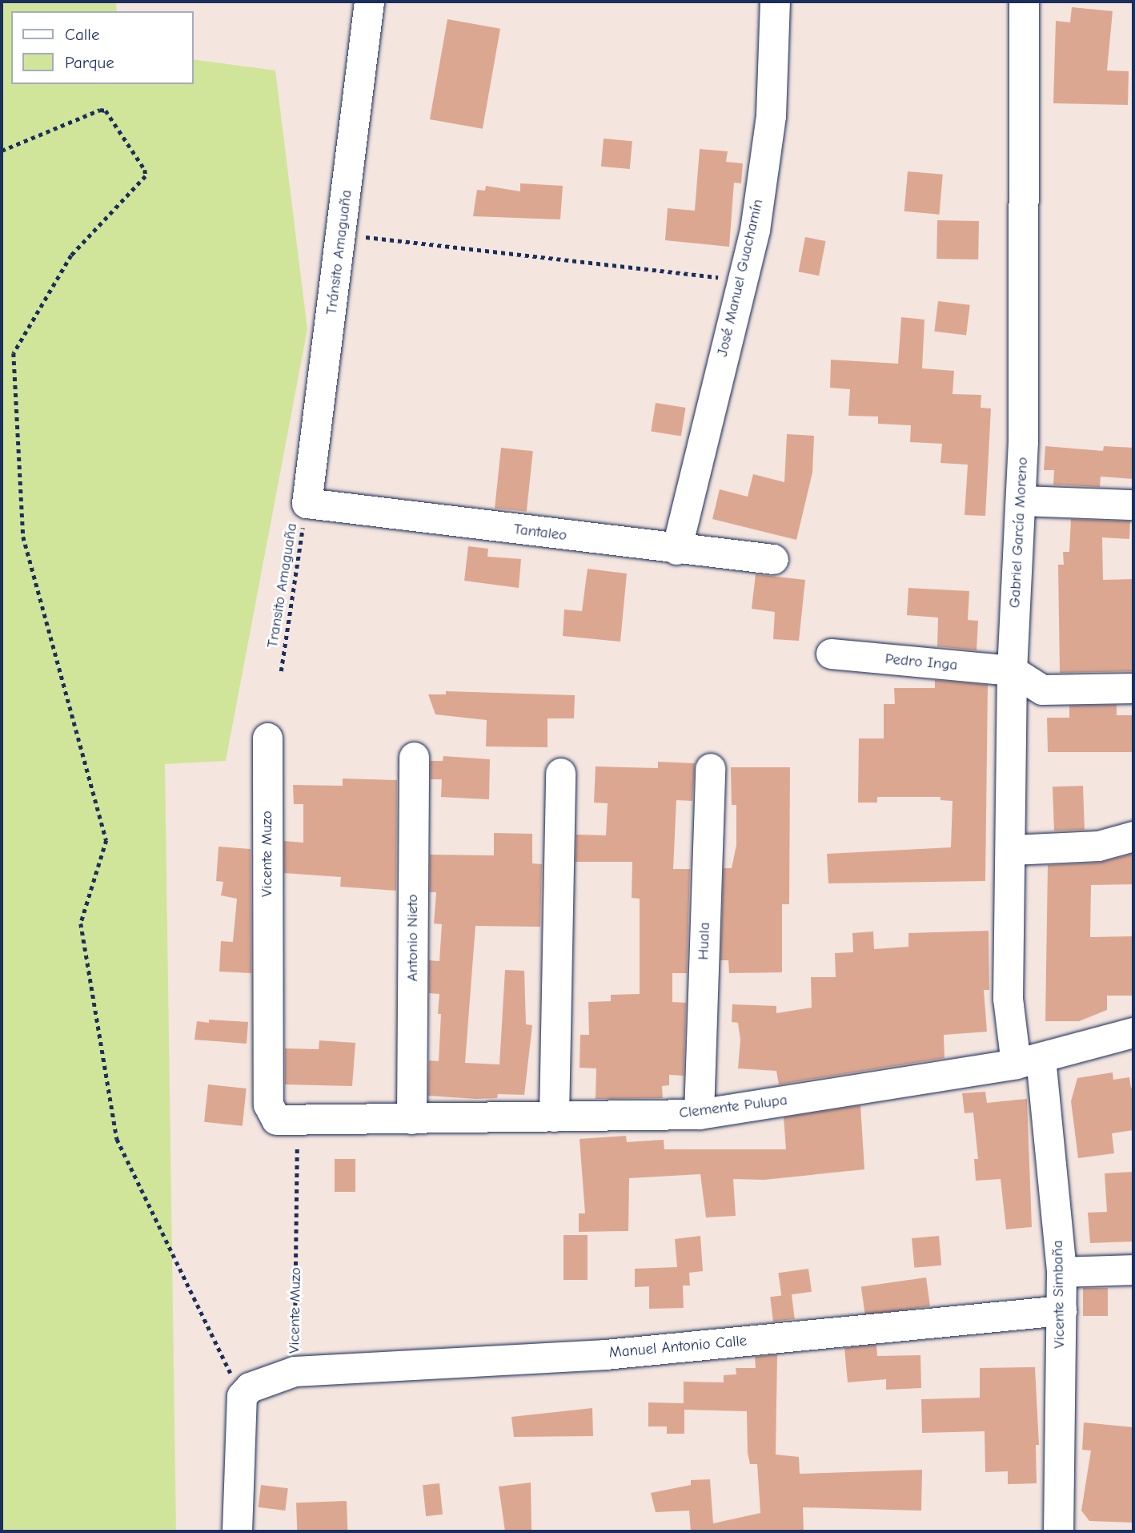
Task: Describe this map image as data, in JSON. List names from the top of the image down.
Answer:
{
  "streets": {
    "street": [
      "Tránsito Amaguaña",
      "José Manuel Guachamín",
      "Tantaleo",
      "Gabriel García Moreno",
      "Pedro Inga",
      "Vicente Muzo",
      "Antonio Nieto",
      "Huala",
      "Clemente Pulupa",
      "Vicente Simbaña",
      "Manuel Antonio Calle"
    ],
    "path": ["Transito Amaguaña"]
  },
  "crossings": [
    ["Tránsito Amaguaña", "Tantaleo"],
    ["Tránsito Amaguaña", "Transito Amaguaña"],
    ["José Manuel Guachamín", "Tantaleo"],
    ["Tantaleo", "Transito Amaguaña"],
    ["Gabriel García Moreno", "Pedro Inga"],
    ["Gabriel García Moreno", "Clemente Pulupa"],
    ["Gabriel García Moreno", "Vicente Simbaña"],
    ["Vicente Muzo", "Clemente Pulupa"],
    ["Vicente Muzo", "Manuel Antonio Calle"],
    ["Antonio Nieto", "Clemente Pulupa"],
    ["Huala", "Clemente Pulupa"],
    ["Clemente Pulupa", "Vicente Simbaña"],
    ["Vicente Simbaña", "Manuel Antonio Calle"]
  ],
  "legend": ["Calle", "Parque"]
}
